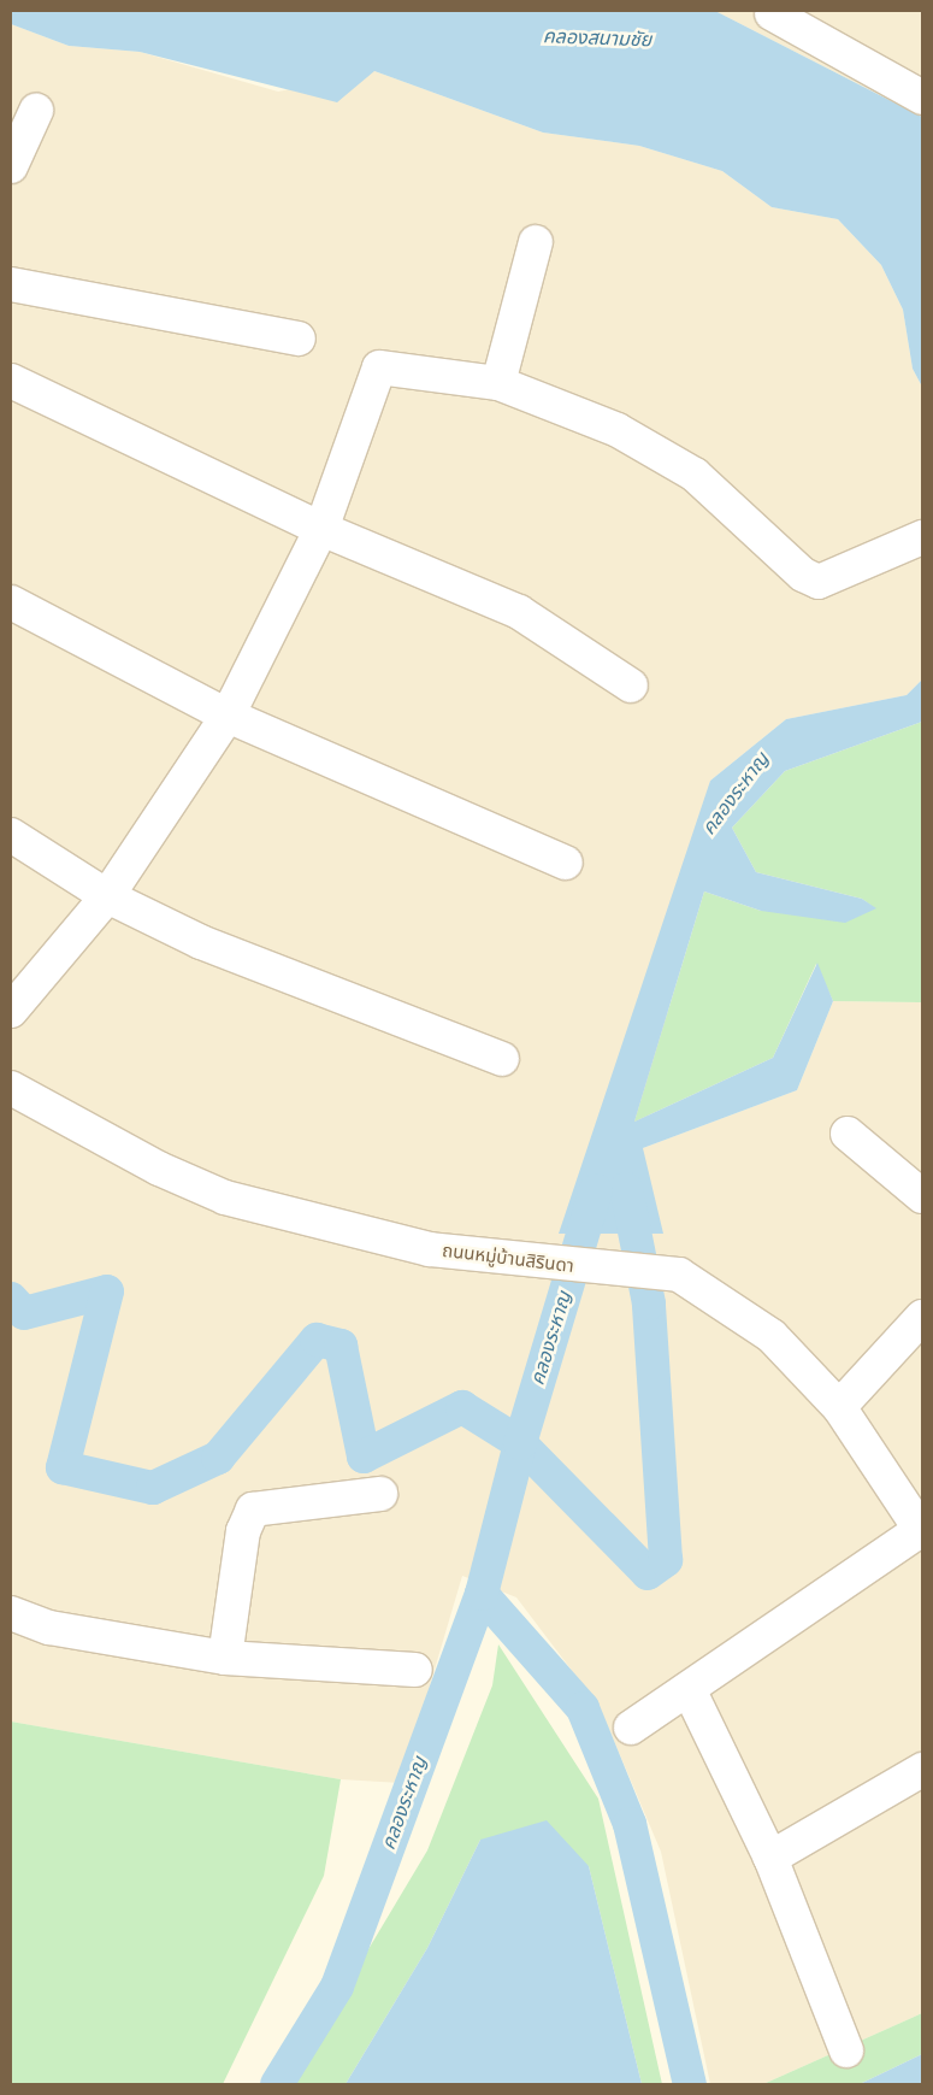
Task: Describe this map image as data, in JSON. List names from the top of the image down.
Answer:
{
  "streets": {
    "street": ["ถนนหมู่บ้านสิรินดา"]
  },
  "water": ["คลองสนามชัย", "คลองระหาญ"]
}
